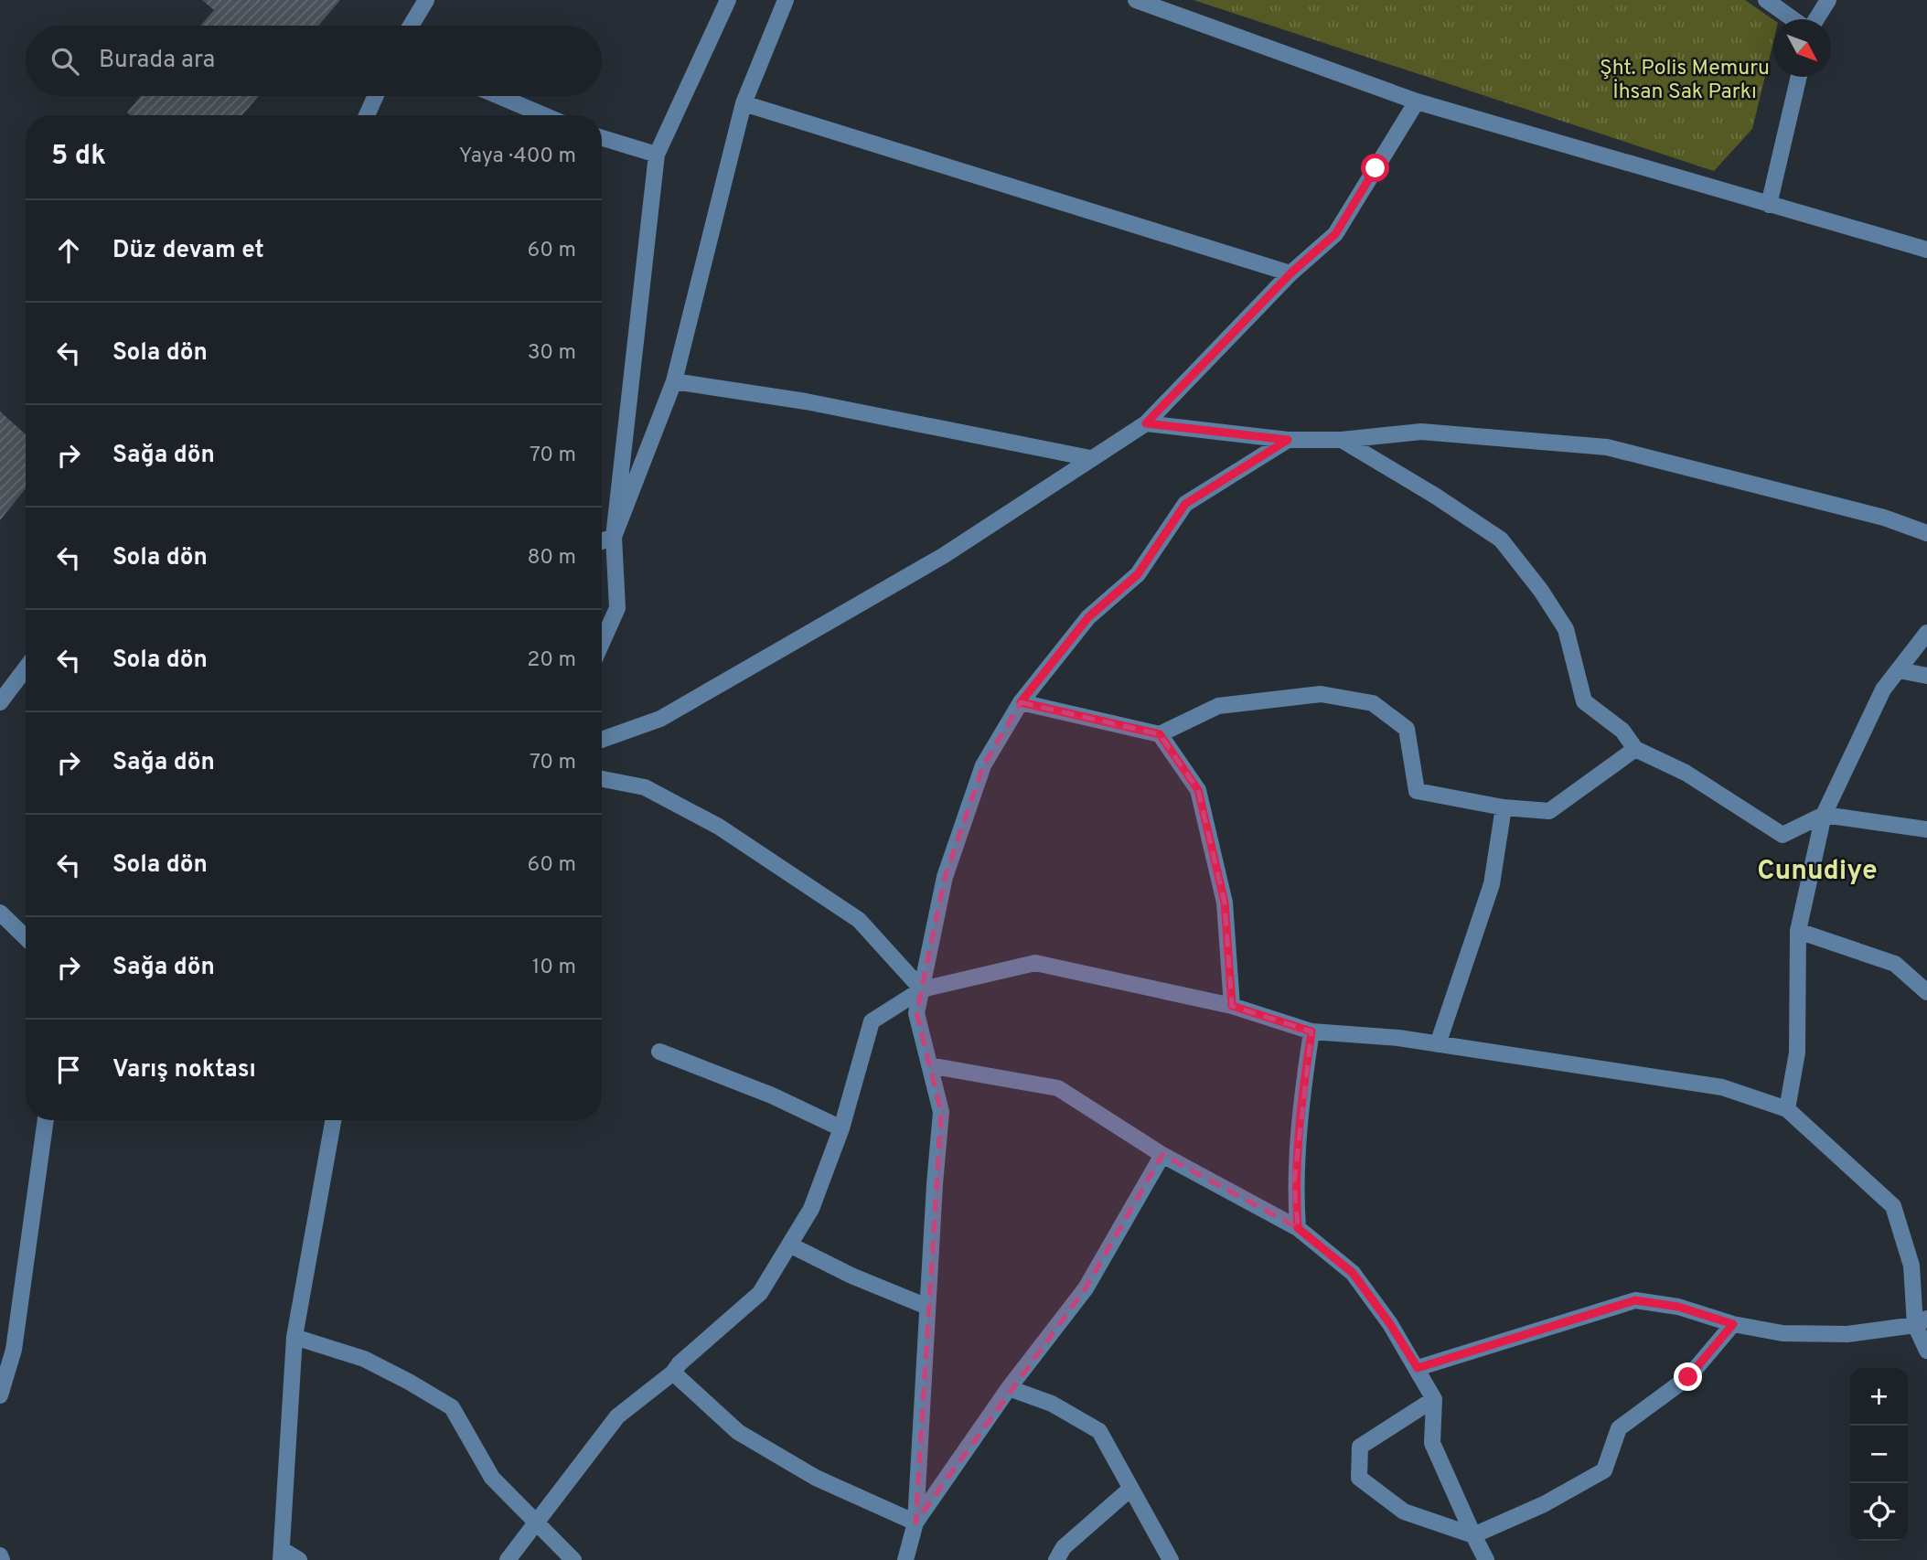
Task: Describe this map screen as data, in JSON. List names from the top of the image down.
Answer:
{
  "districts": ["Cunudiye"],
  "parks": ["Şht. Polis Memuru İhsan Sak Parkı"],
  "north": "bottom right",
  "page": {
    "search": "Burada ara",
    "heading": ["5 dk", "Yaya · 400 m"],
    "list": [
      ["Düz devam et", "60 m"],
      ["Sola dön", "30 m"],
      ["Sağa dön", "70 m"],
      ["Sola dön", "80 m"],
      ["Sola dön", "20 m"],
      ["Sağa dön", "70 m"],
      ["Sola dön", "60 m"],
      ["Sağa dön", "10 m"],
      "Varış noktası"
    ],
    "map_buttons": ["+", "−"]
  }
}
